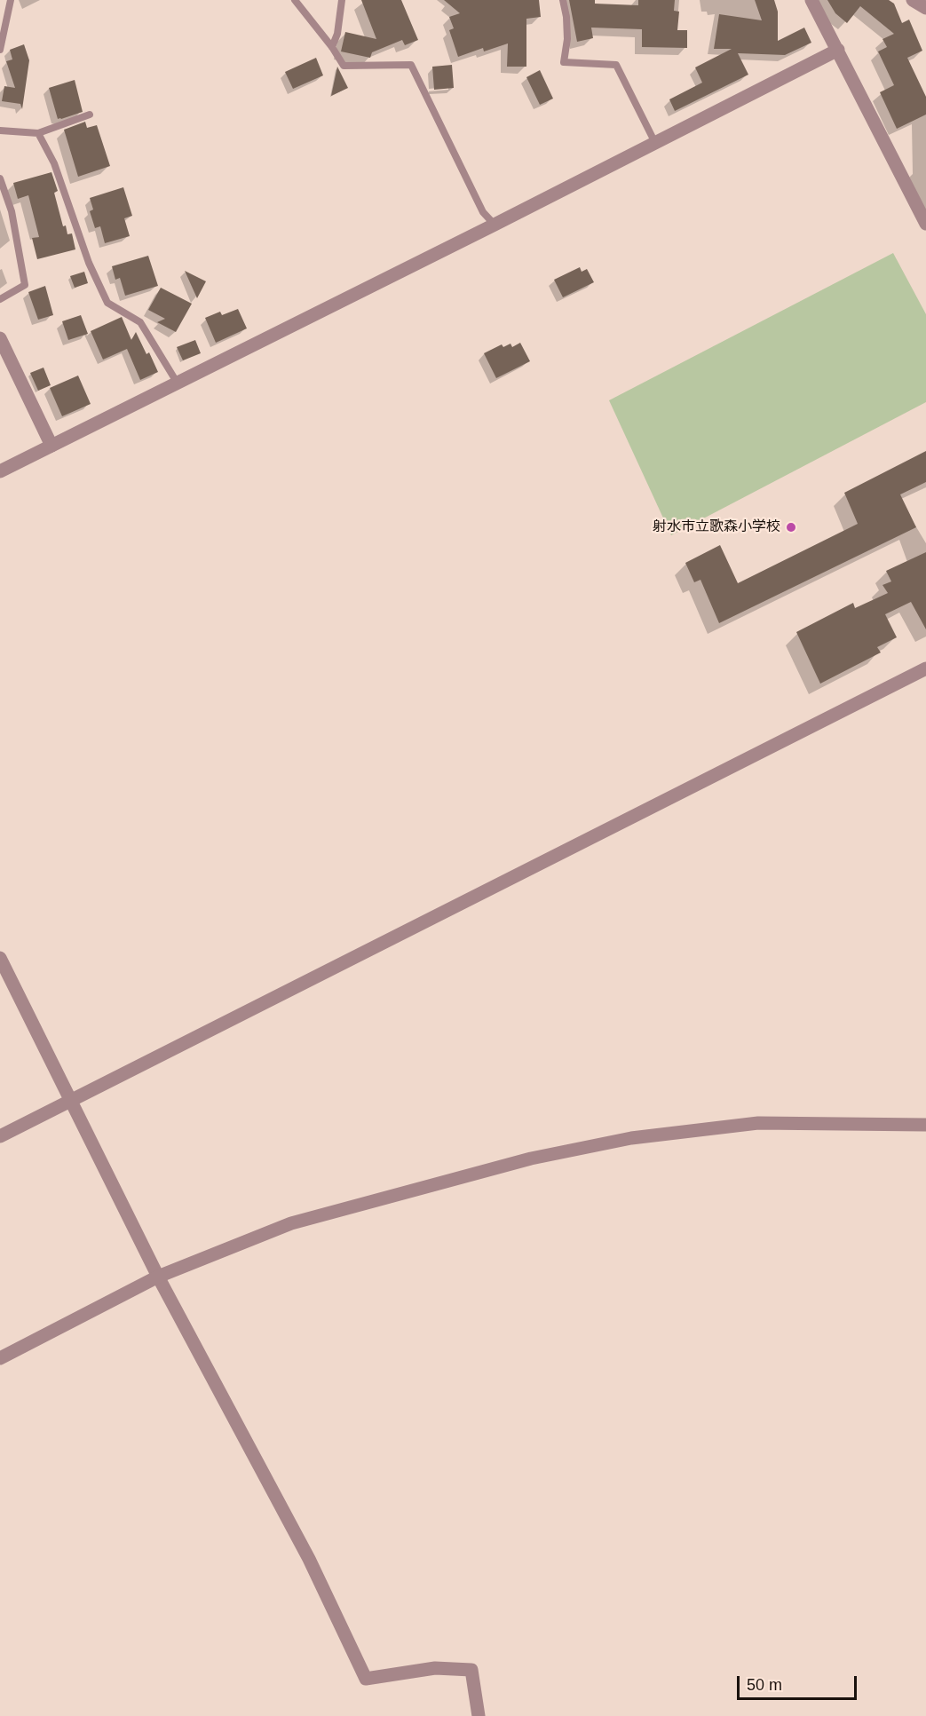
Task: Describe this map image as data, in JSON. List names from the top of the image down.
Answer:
{
  "places": ["射水市立歌森小学校"],
  "scale_bar": "50 m"
}
